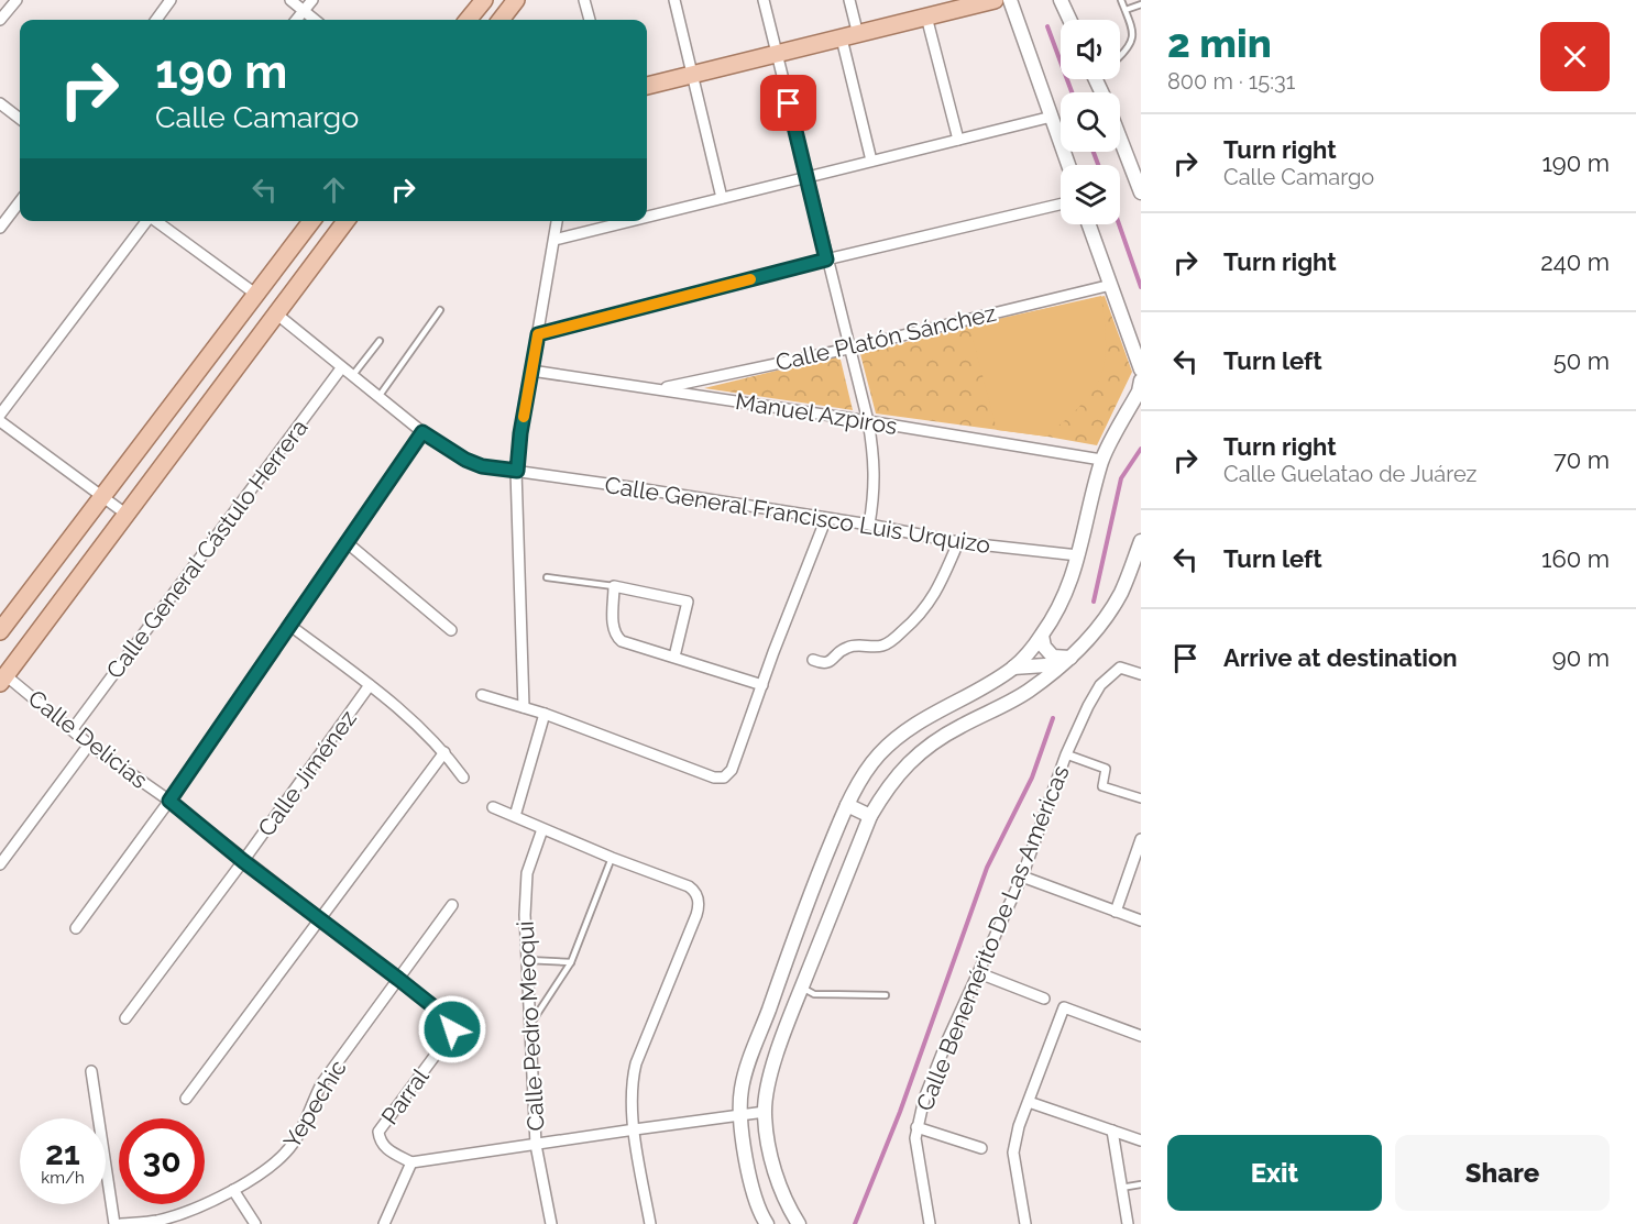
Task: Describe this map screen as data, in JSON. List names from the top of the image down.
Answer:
{
  "streets": {
    "street": [
      "Calle Platón Sánchez",
      "Manuel Azpiros",
      "Calle General Francisco Luis Urquizo",
      "Calle General Cástulo Herrera",
      "Calle Delicias",
      "Calle Jiménez",
      "Calle Benemérito De Las Américas",
      "Calle Pedro Meoqui",
      "Parral",
      "Yepechic"
    ]
  },
  "crossings": [
    ["Calle Platón Sánchez", "Manuel Azpiros"],
    ["Calle General Francisco Luis Urquizo", "Calle General Cástulo Herrera"],
    ["Calle General Cástulo Herrera", "Calle Delicias"],
    ["Calle Delicias", "Calle Jiménez"],
    ["Calle Delicias", "Parral"],
    ["Calle Delicias", "Yepechic"]
  ],
  "page": {
    "heading": ["2 min", "800 m · 15:31"],
    "turn": ["190 m", "Calle Camargo"],
    "list": [
      {
        "name": "Turn right",
        "note": "Calle Camargo",
        "value": "190 m"
      },
      {
        "name": "Turn right",
        "value": "240 m"
      },
      {
        "name": "Turn left",
        "value": "50 m"
      },
      {
        "name": "Turn right",
        "note": "Calle Guelatao de Juárez",
        "value": "70 m"
      },
      {
        "name": "Turn left",
        "value": "160 m"
      },
      {
        "name": "Arrive at destination",
        "value": "90 m"
      }
    ],
    "speed": "21 km/h",
    "limit": "30",
    "buttons": ["Exit", "Share"]
  }
}
